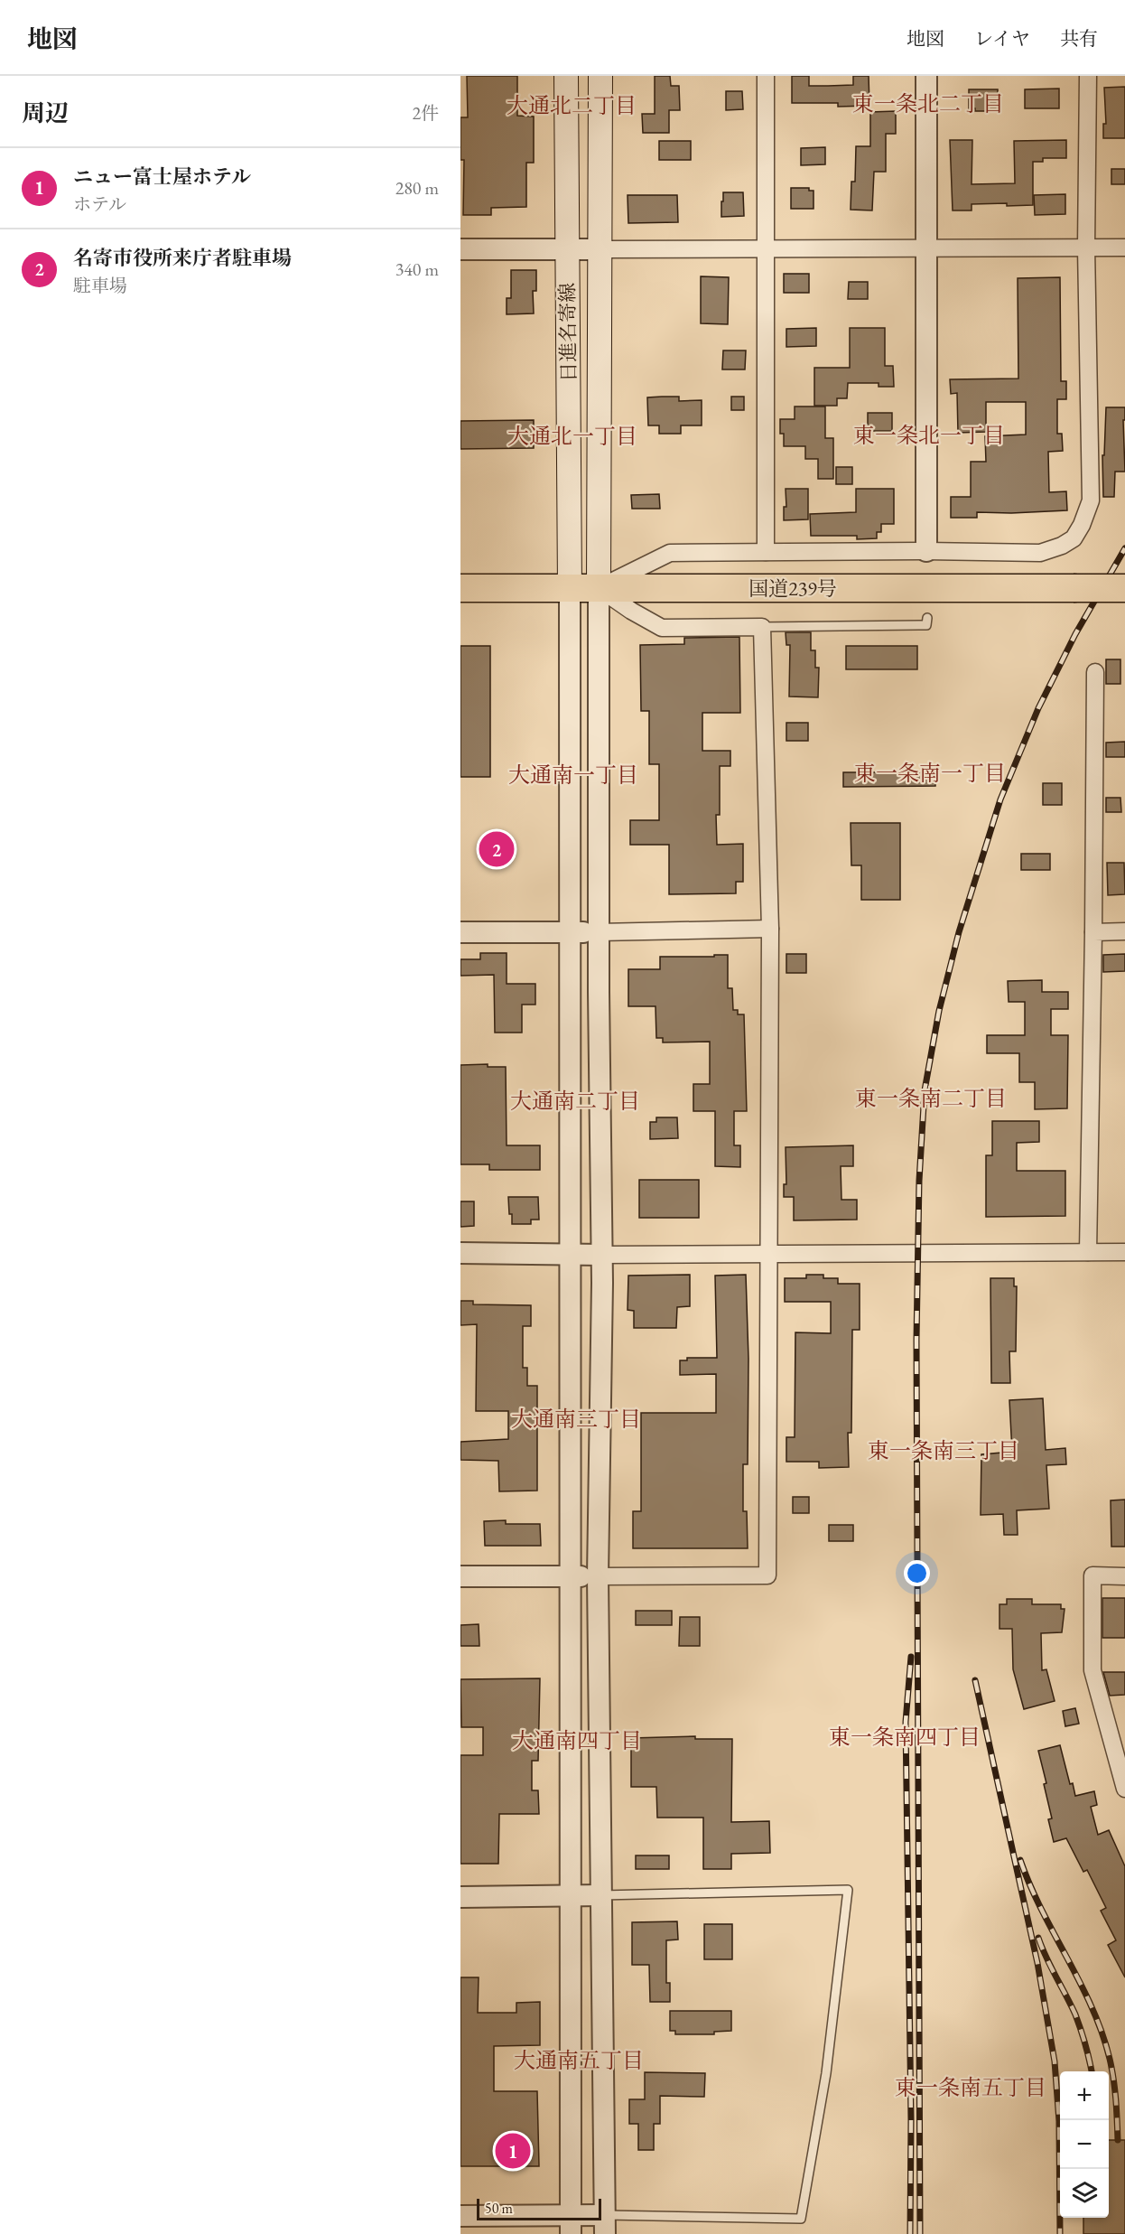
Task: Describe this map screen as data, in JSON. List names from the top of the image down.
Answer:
{
  "streets": {
    "highway": ["国道239号"],
    "main road": ["日進名寄線"]
  },
  "crossings": [
    ["日進名寄線", "国道239号"]
  ],
  "districts": [
    "東一条北二丁目",
    "大通北二丁目",
    "東一条北一丁目",
    "大通北一丁目",
    "東一条南一丁目",
    "大通南一丁目",
    "東一条南二丁目",
    "大通南二丁目",
    "大通南三丁目",
    "東一条南三丁目",
    "東一条南四丁目",
    "大通南四丁目",
    "大通南五丁目",
    "東一条南五丁目"
  ],
  "scale_bar": "50 m",
  "page": {
    "header": "地図",
    "nav": ["地図", "レイヤ", "共有"],
    "heading": ["周辺", "2件"],
    "list": [
      {
        "mark": "1",
        "name": "ニュー富士屋ホテル",
        "note": "ホテル",
        "value": "280 m"
      },
      {
        "mark": "2",
        "name": "名寄市役所来庁者駐車場",
        "note": "駐車場",
        "value": "340 m"
      }
    ],
    "pins": ["2", "1"],
    "map_buttons": ["+", "−"],
    "scale": "50 m"
  }
}
